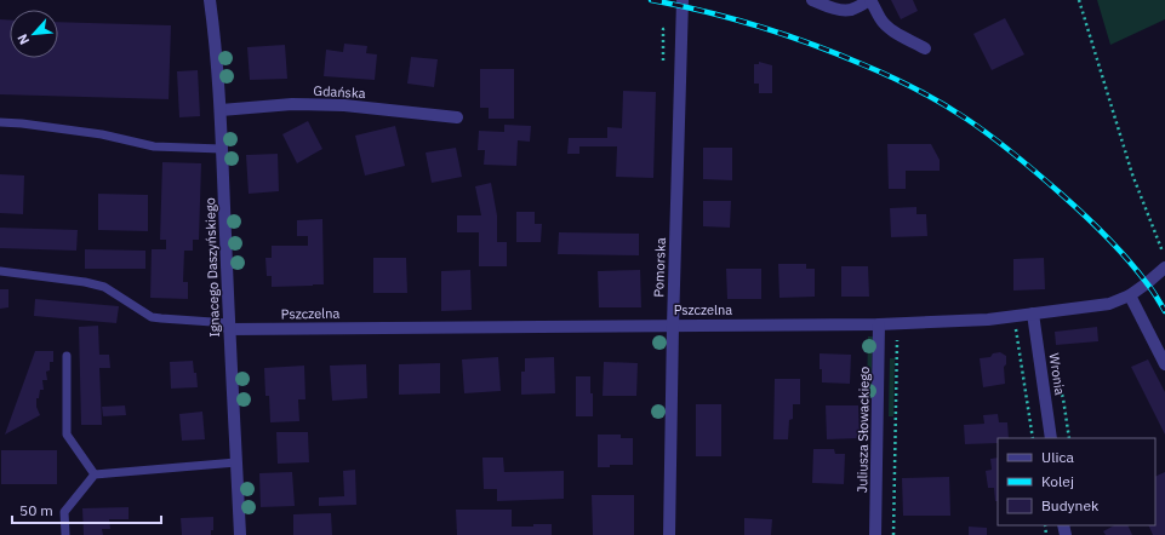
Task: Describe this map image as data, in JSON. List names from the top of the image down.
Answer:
{
  "streets": {
    "street": [
      "Gdańska",
      "Ignacego Daszyńskiego",
      "Pomorska",
      "Pszczelna",
      "Wronia",
      "Juliusza Słowackiego"
    ]
  },
  "crossings": [
    ["Gdańska", "Ignacego Daszyńskiego"],
    ["Ignacego Daszyńskiego", "Pszczelna"],
    ["Pomorska", "Pszczelna"],
    ["Pszczelna", "Wronia"],
    ["Pszczelna", "Juliusza Słowackiego"]
  ],
  "legend": ["Ulica", "Kolej", "Budynek"],
  "scale_bar": "50 m",
  "north": "bottom left"
}
